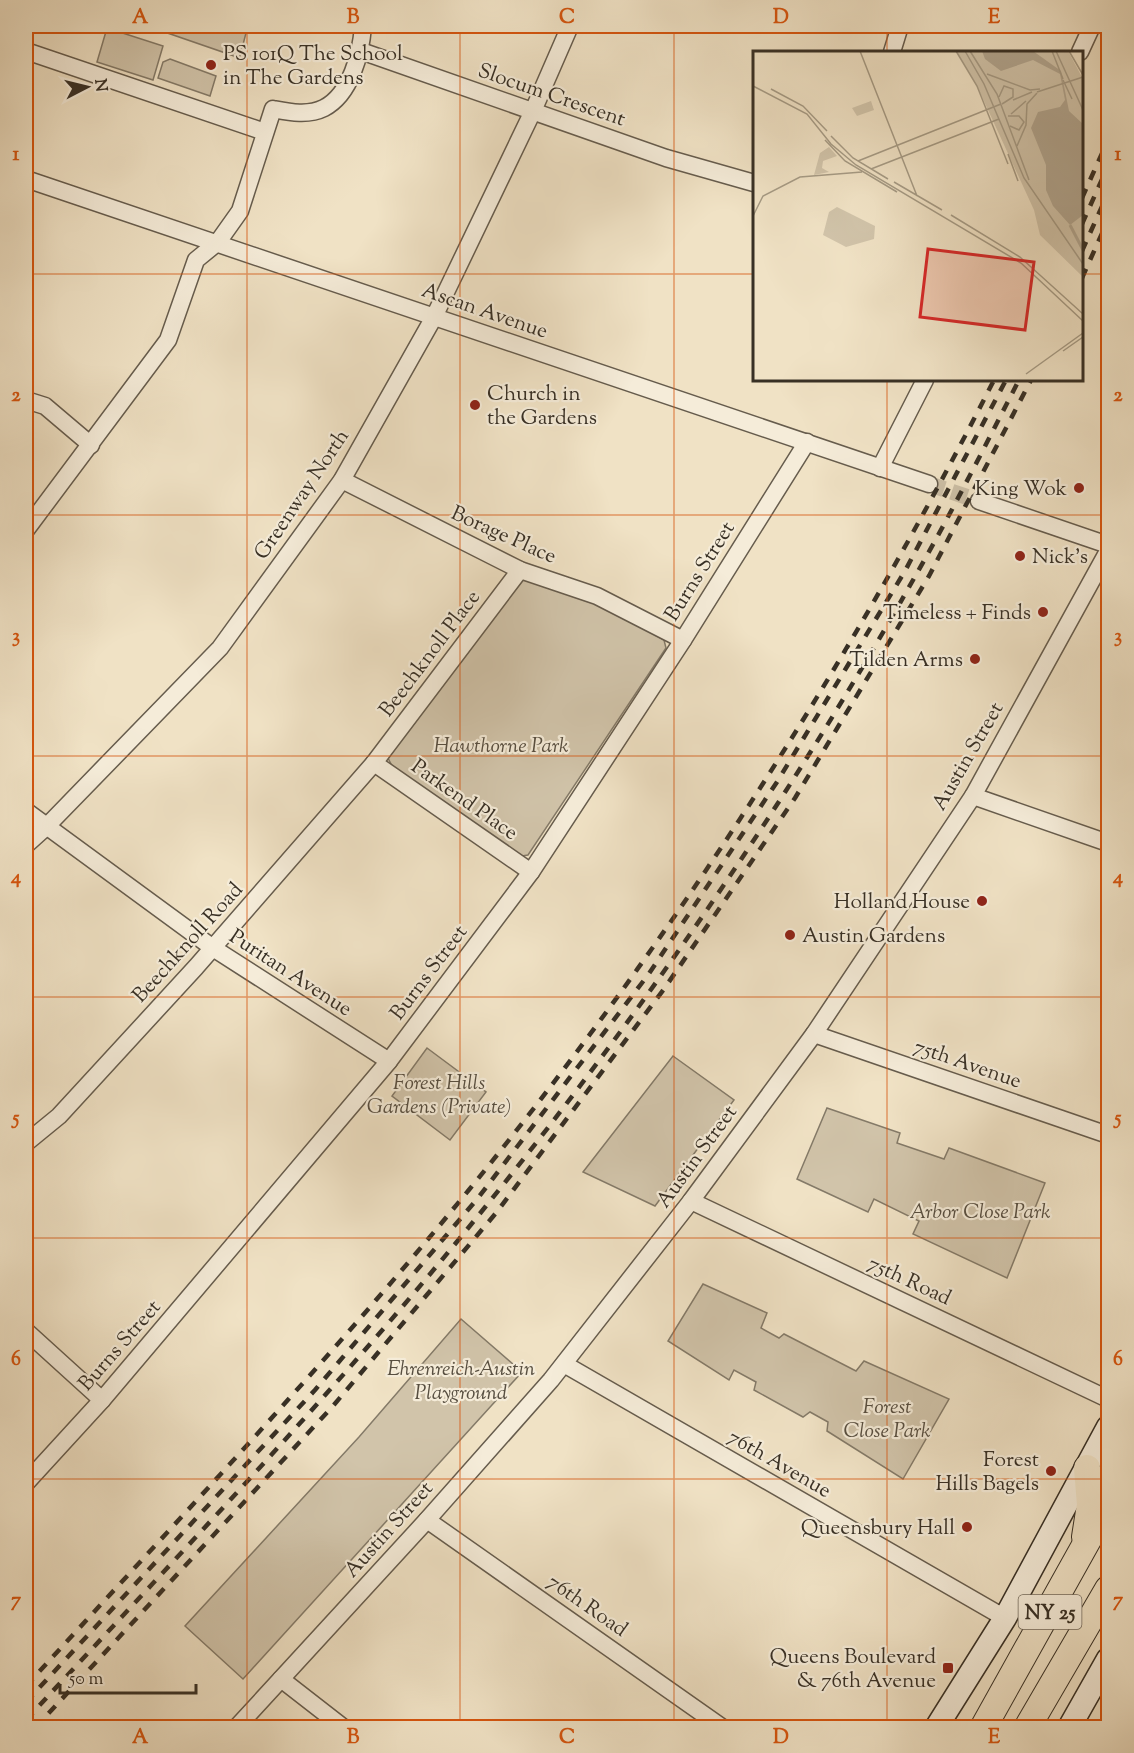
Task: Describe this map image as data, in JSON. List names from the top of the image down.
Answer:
{
  "streets": {
    "main road": ["NY 25"],
    "street": [
      "Slocum Crescent",
      "Ascan Avenue",
      "Greenway North",
      "Borage Place",
      "Burns Street",
      "Beechknoll Place",
      "Austin Street",
      "Parkend Place",
      "Beechknoll Road",
      "Puritan Avenue",
      "75th Avenue",
      "75th Road",
      "76th Avenue",
      "76th Road"
    ]
  },
  "crossings": [
    ["Slocum Crescent", "Greenway North"],
    ["Ascan Avenue", "Greenway North"],
    ["Ascan Avenue", "Burns Street"],
    ["Greenway North", "Borage Place"],
    ["Greenway North", "Puritan Avenue"],
    ["Borage Place", "Burns Street"],
    ["Borage Place", "Beechknoll Place"],
    ["Burns Street", "Parkend Place"],
    ["Burns Street", "Puritan Avenue"],
    ["Beechknoll Place", "Parkend Place"],
    ["Beechknoll Place", "Beechknoll Road"],
    ["Austin Street", "75th Avenue"],
    ["Austin Street", "75th Road"],
    ["Austin Street", "76th Avenue"],
    ["Austin Street", "76th Road"],
    ["Parkend Place", "Beechknoll Road"],
    ["Beechknoll Road", "Puritan Avenue"]
  ],
  "parks": [
    "Hawthorne Park",
    "Forest Hills Gardens (Private)",
    "Arbor Close Park",
    "Ehrenreich-Austin Playground",
    "Forest Close Park"
  ],
  "places": {
    "other": [
      "PS 101Q The School in The Gardens",
      "Church in the Gardens",
      "King Wok",
      "Nick’s",
      "Timeless + Finds",
      "Tilden Arms",
      "Holland House",
      "Austin Gardens",
      "Forest Hills Bagels",
      "Queensbury Hall"
    ],
    "transit": ["Queens Boulevard & 76th Avenue"]
  },
  "scale_bar": "50 m",
  "north": "right",
  "grid": {
    "columns": [
      "A",
      "B",
      "C",
      "D",
      "E"
    ],
    "rows": [
      "1",
      "2",
      "3",
      "4",
      "5",
      "6",
      "7"
    ]
  }
}
